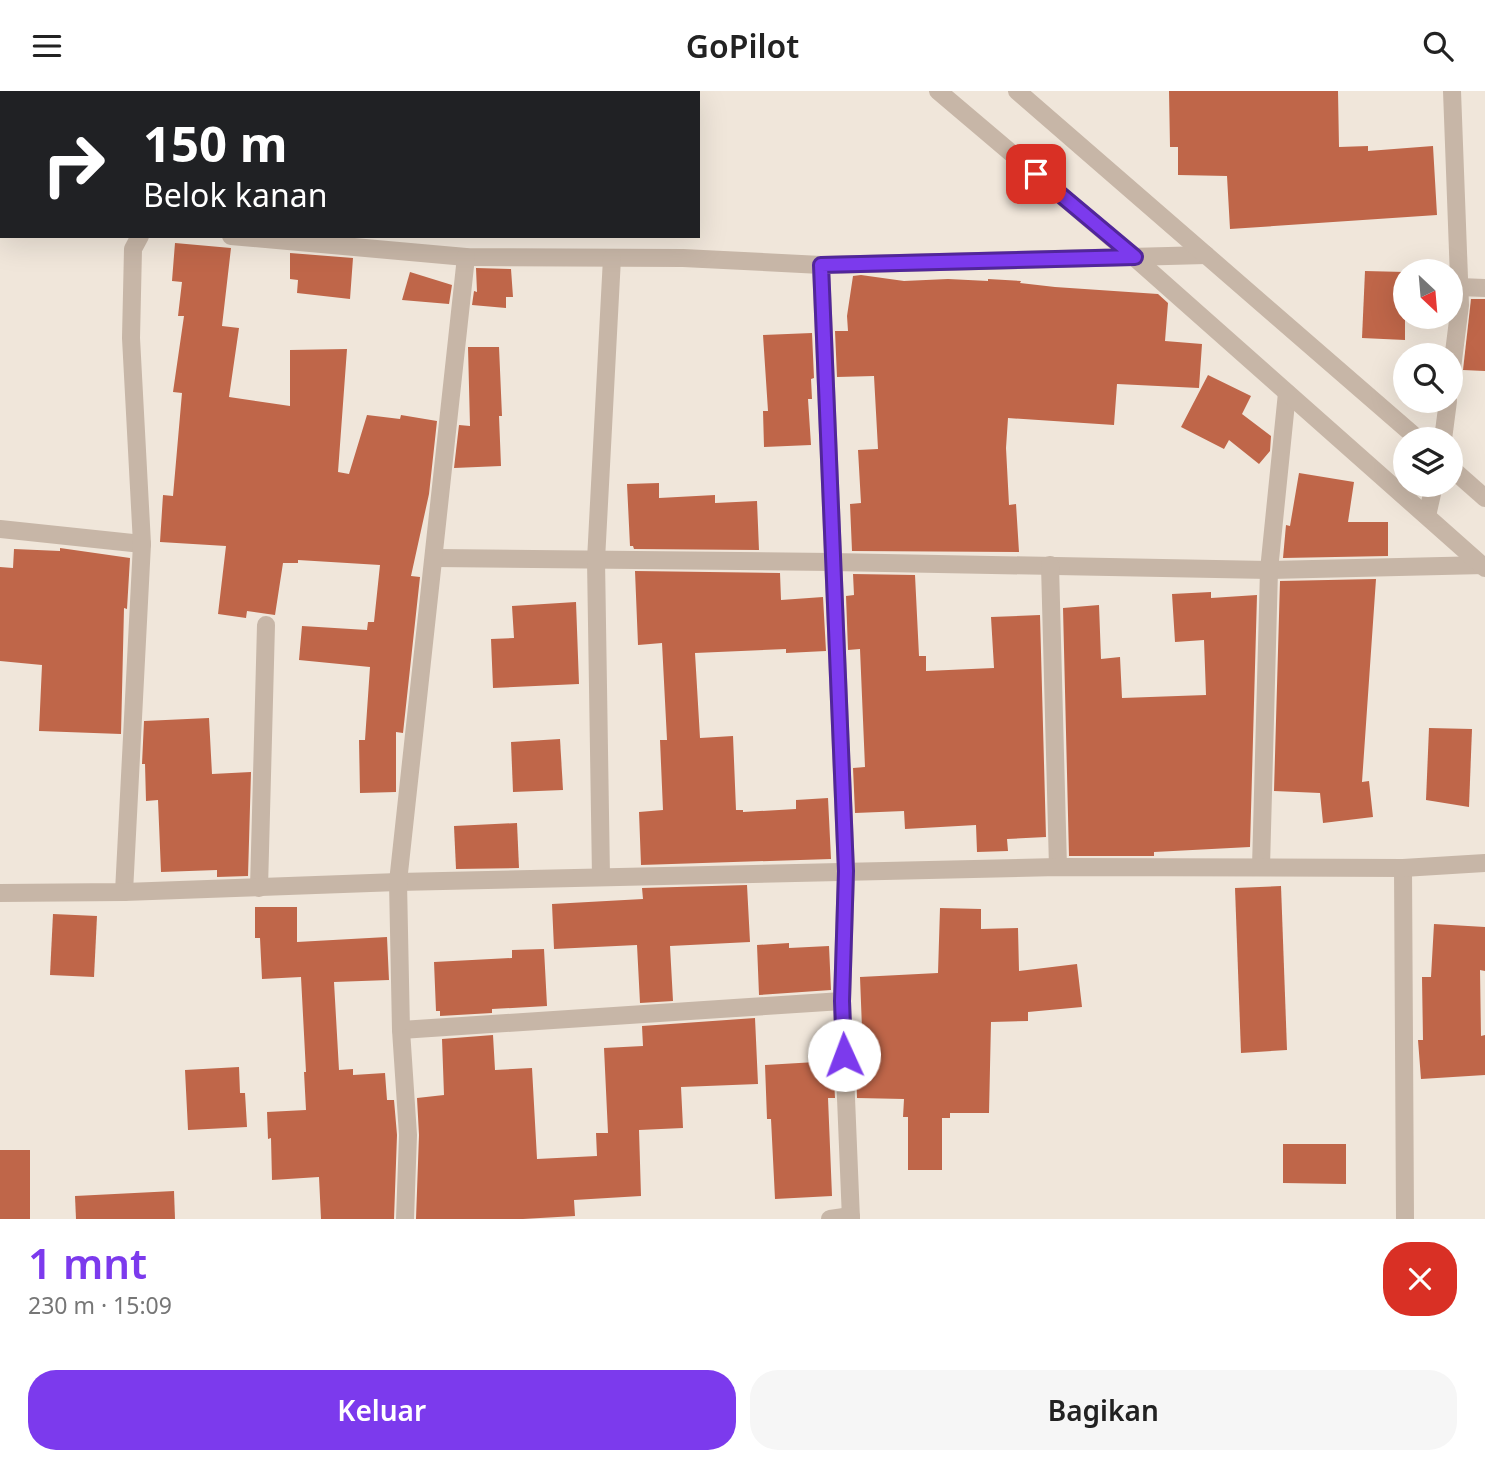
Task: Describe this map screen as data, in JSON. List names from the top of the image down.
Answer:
{
  "north": "bottom right",
  "page": {
    "header": "GoPilot",
    "turn": ["150 m", "Belok kanan"],
    "heading": ["1 mnt", "230 m · 15:09"],
    "buttons": ["Keluar", "Bagikan"]
  }
}
